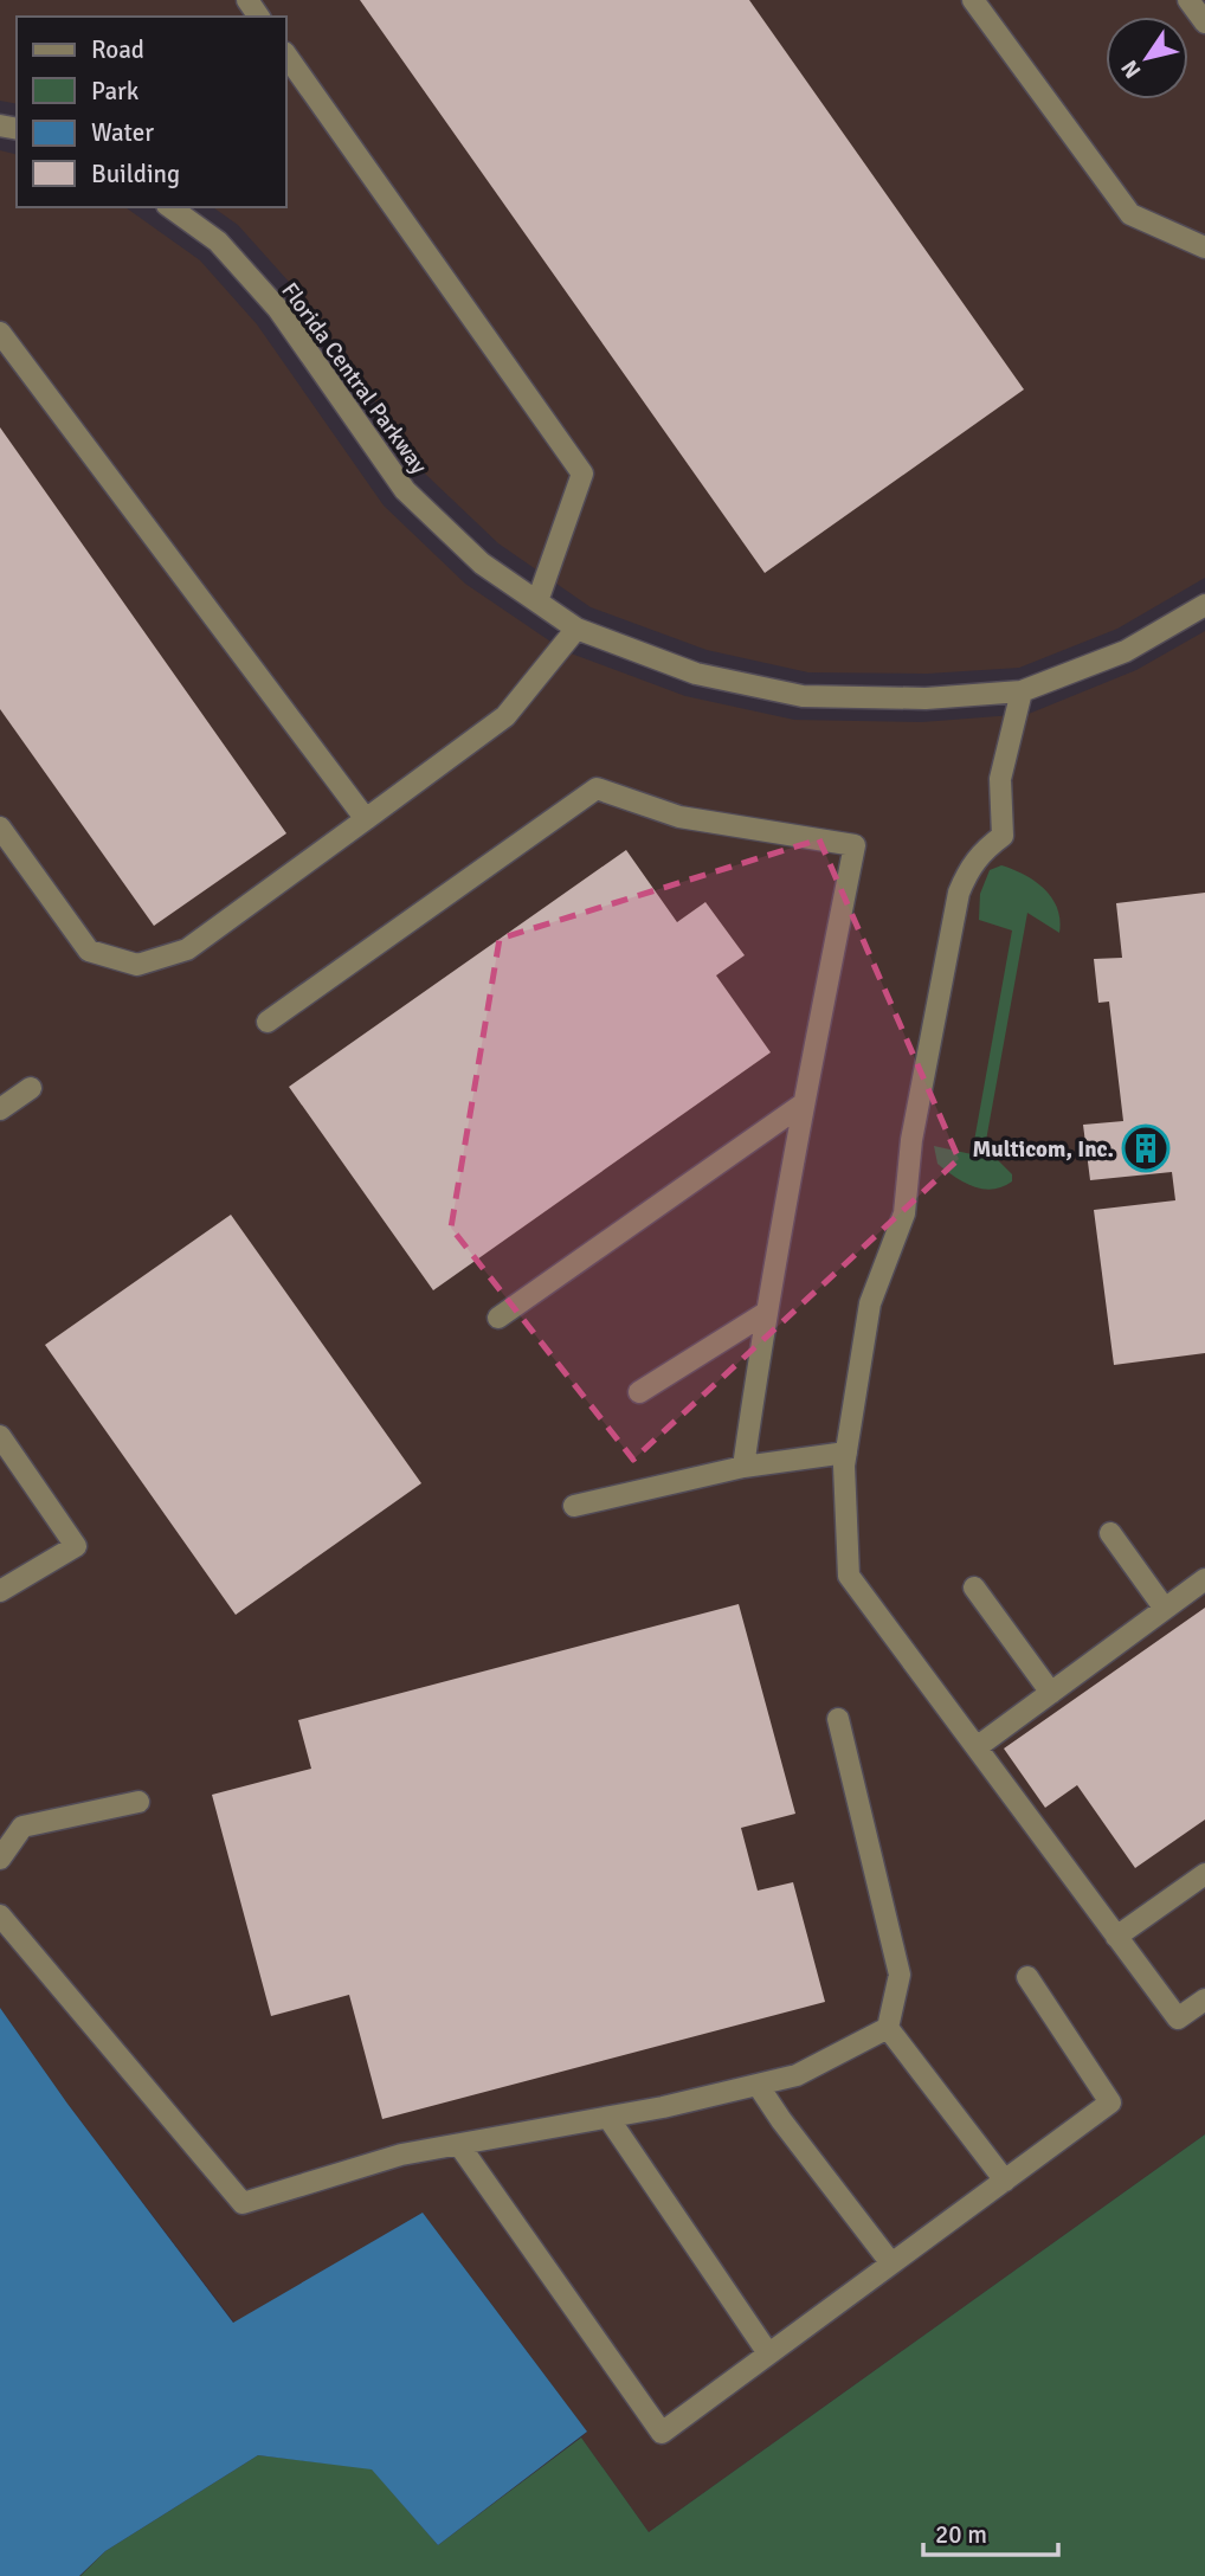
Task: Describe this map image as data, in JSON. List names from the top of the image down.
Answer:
{
  "streets": {
    "street": ["Florida Central Parkway"]
  },
  "places": {
    "building": ["Multicom, Inc."]
  },
  "legend": [
    "Road",
    "Park",
    "Water",
    "Building"
  ],
  "scale_bar": "20 m",
  "north": "bottom left"
}
